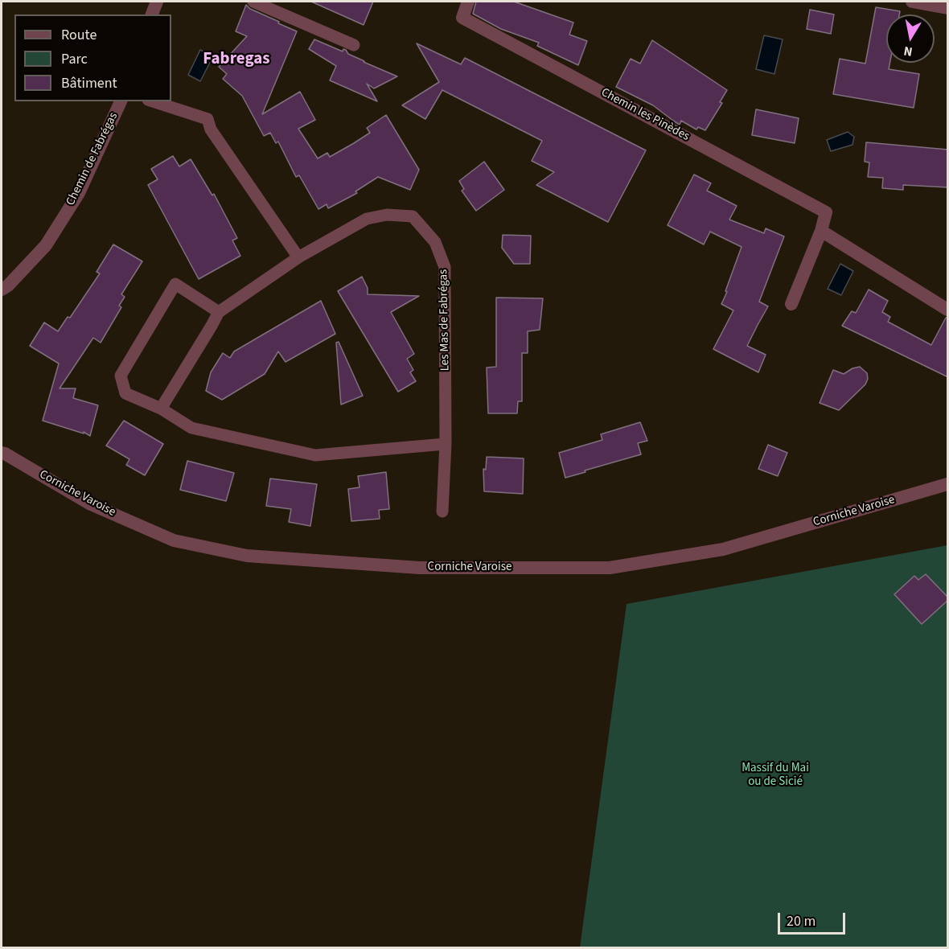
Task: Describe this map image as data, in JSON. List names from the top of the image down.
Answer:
{
  "streets": {
    "street": ["Chemin les Pinèdes", "Chemin de Fabrégas", "Corniche Varoise"],
    "lane": ["Les Mas de Fabrégas"]
  },
  "districts": ["Fabregas"],
  "parks": ["Massif du Mai ou de Sicié"],
  "legend": ["Route", "Parc", "Bâtiment"],
  "scale_bar": "20 m",
  "north": "bottom"
}
